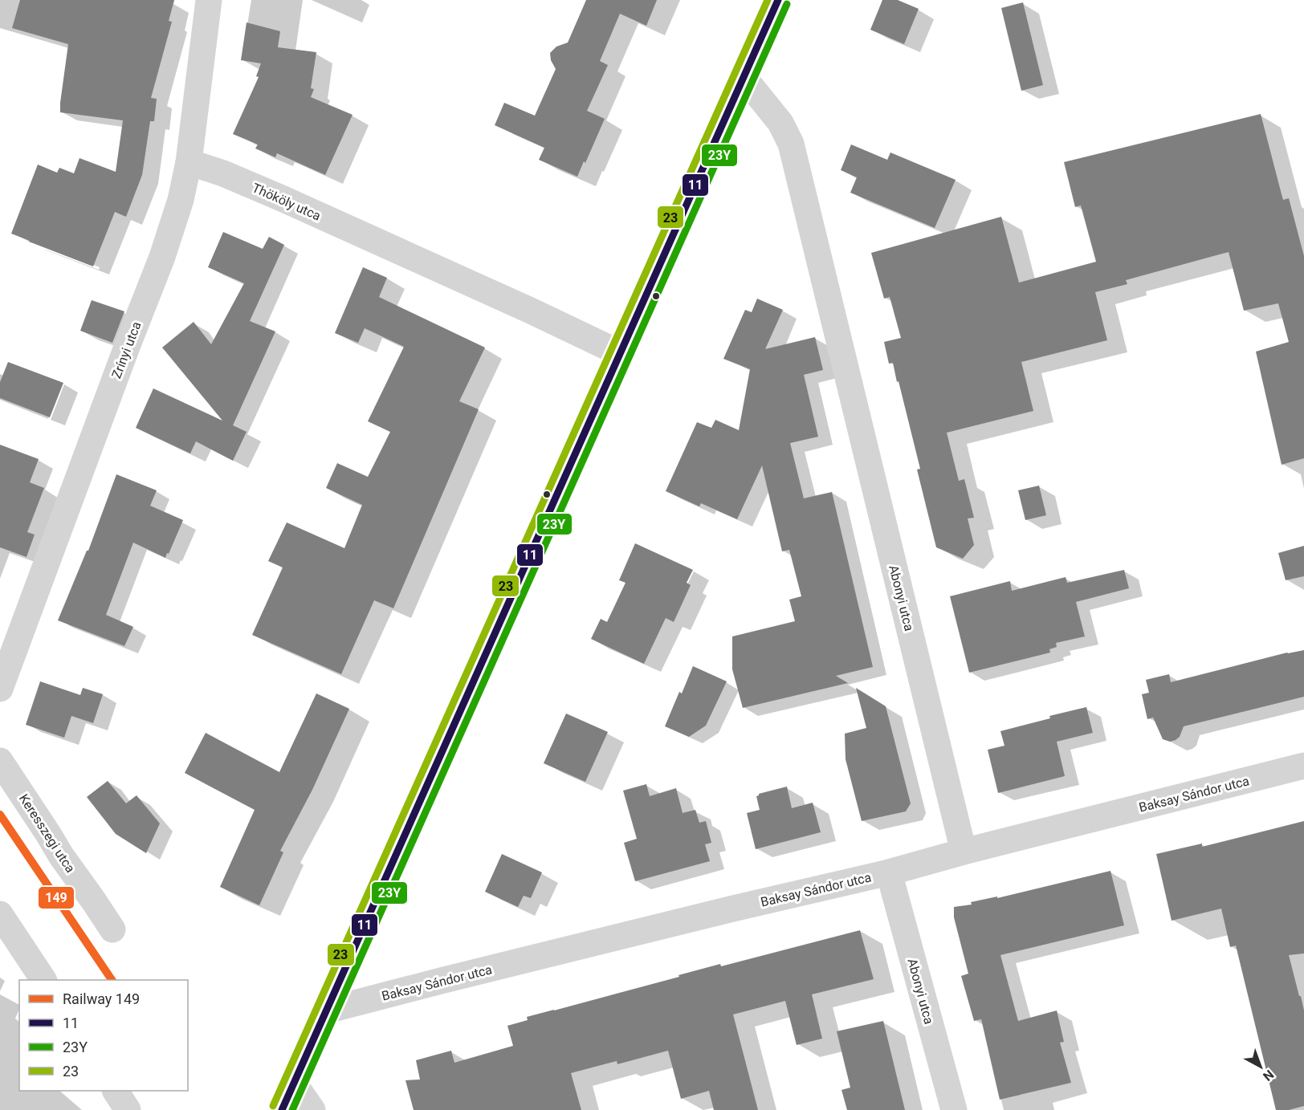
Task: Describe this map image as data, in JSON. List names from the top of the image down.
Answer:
{
  "streets": {
    "street": [
      "Thököly utca",
      "Zrínyi utca",
      "Abonyi utca",
      "Baksay Sándor utca",
      "Keresszegi utca"
    ]
  },
  "crossings": [
    ["Thököly utca", "Zrínyi utca"],
    ["Abonyi utca", "Baksay Sándor utca"]
  ],
  "lines": [
    "transit line 11",
    "transit line 23",
    "transit line 23Y",
    "rail line 149"
  ],
  "legend": [
    "Railway 149",
    "11",
    "23Y",
    "23"
  ],
  "north": "bottom right"
}
